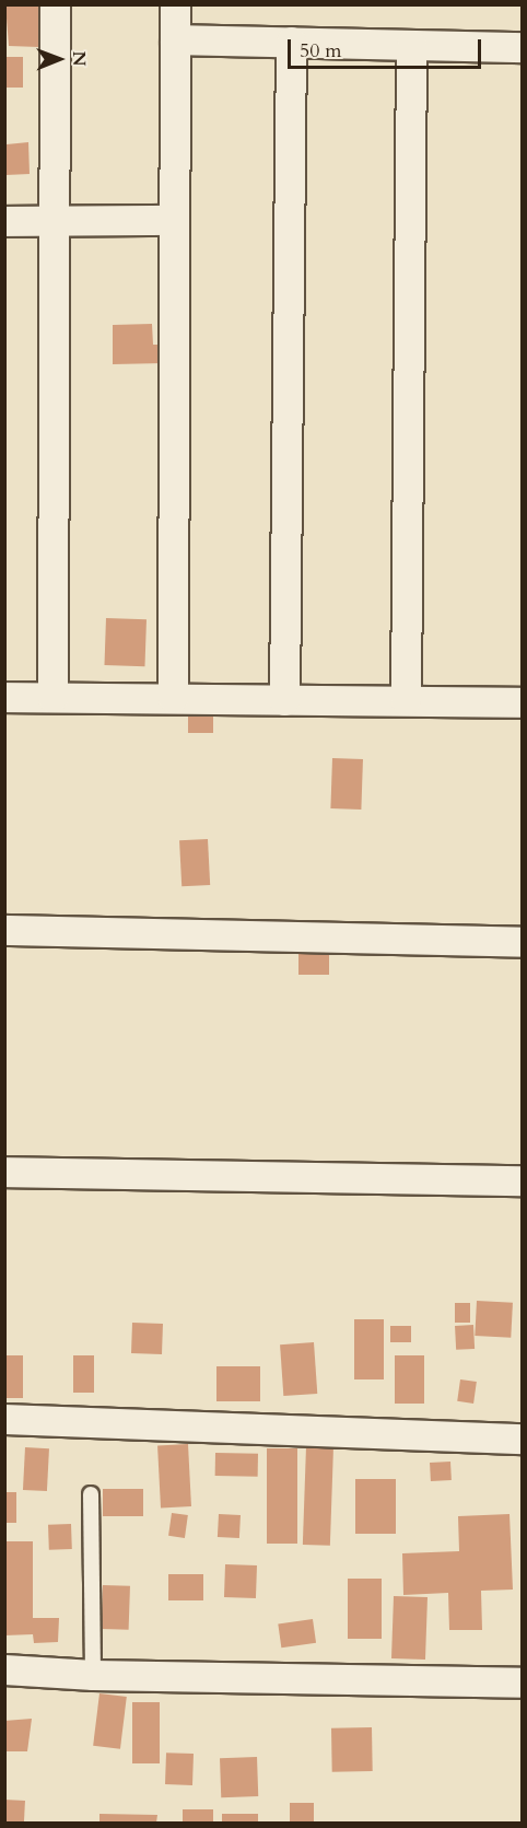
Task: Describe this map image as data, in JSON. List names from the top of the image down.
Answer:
{
  "scale_bar": "50 m",
  "north": "right"
}
